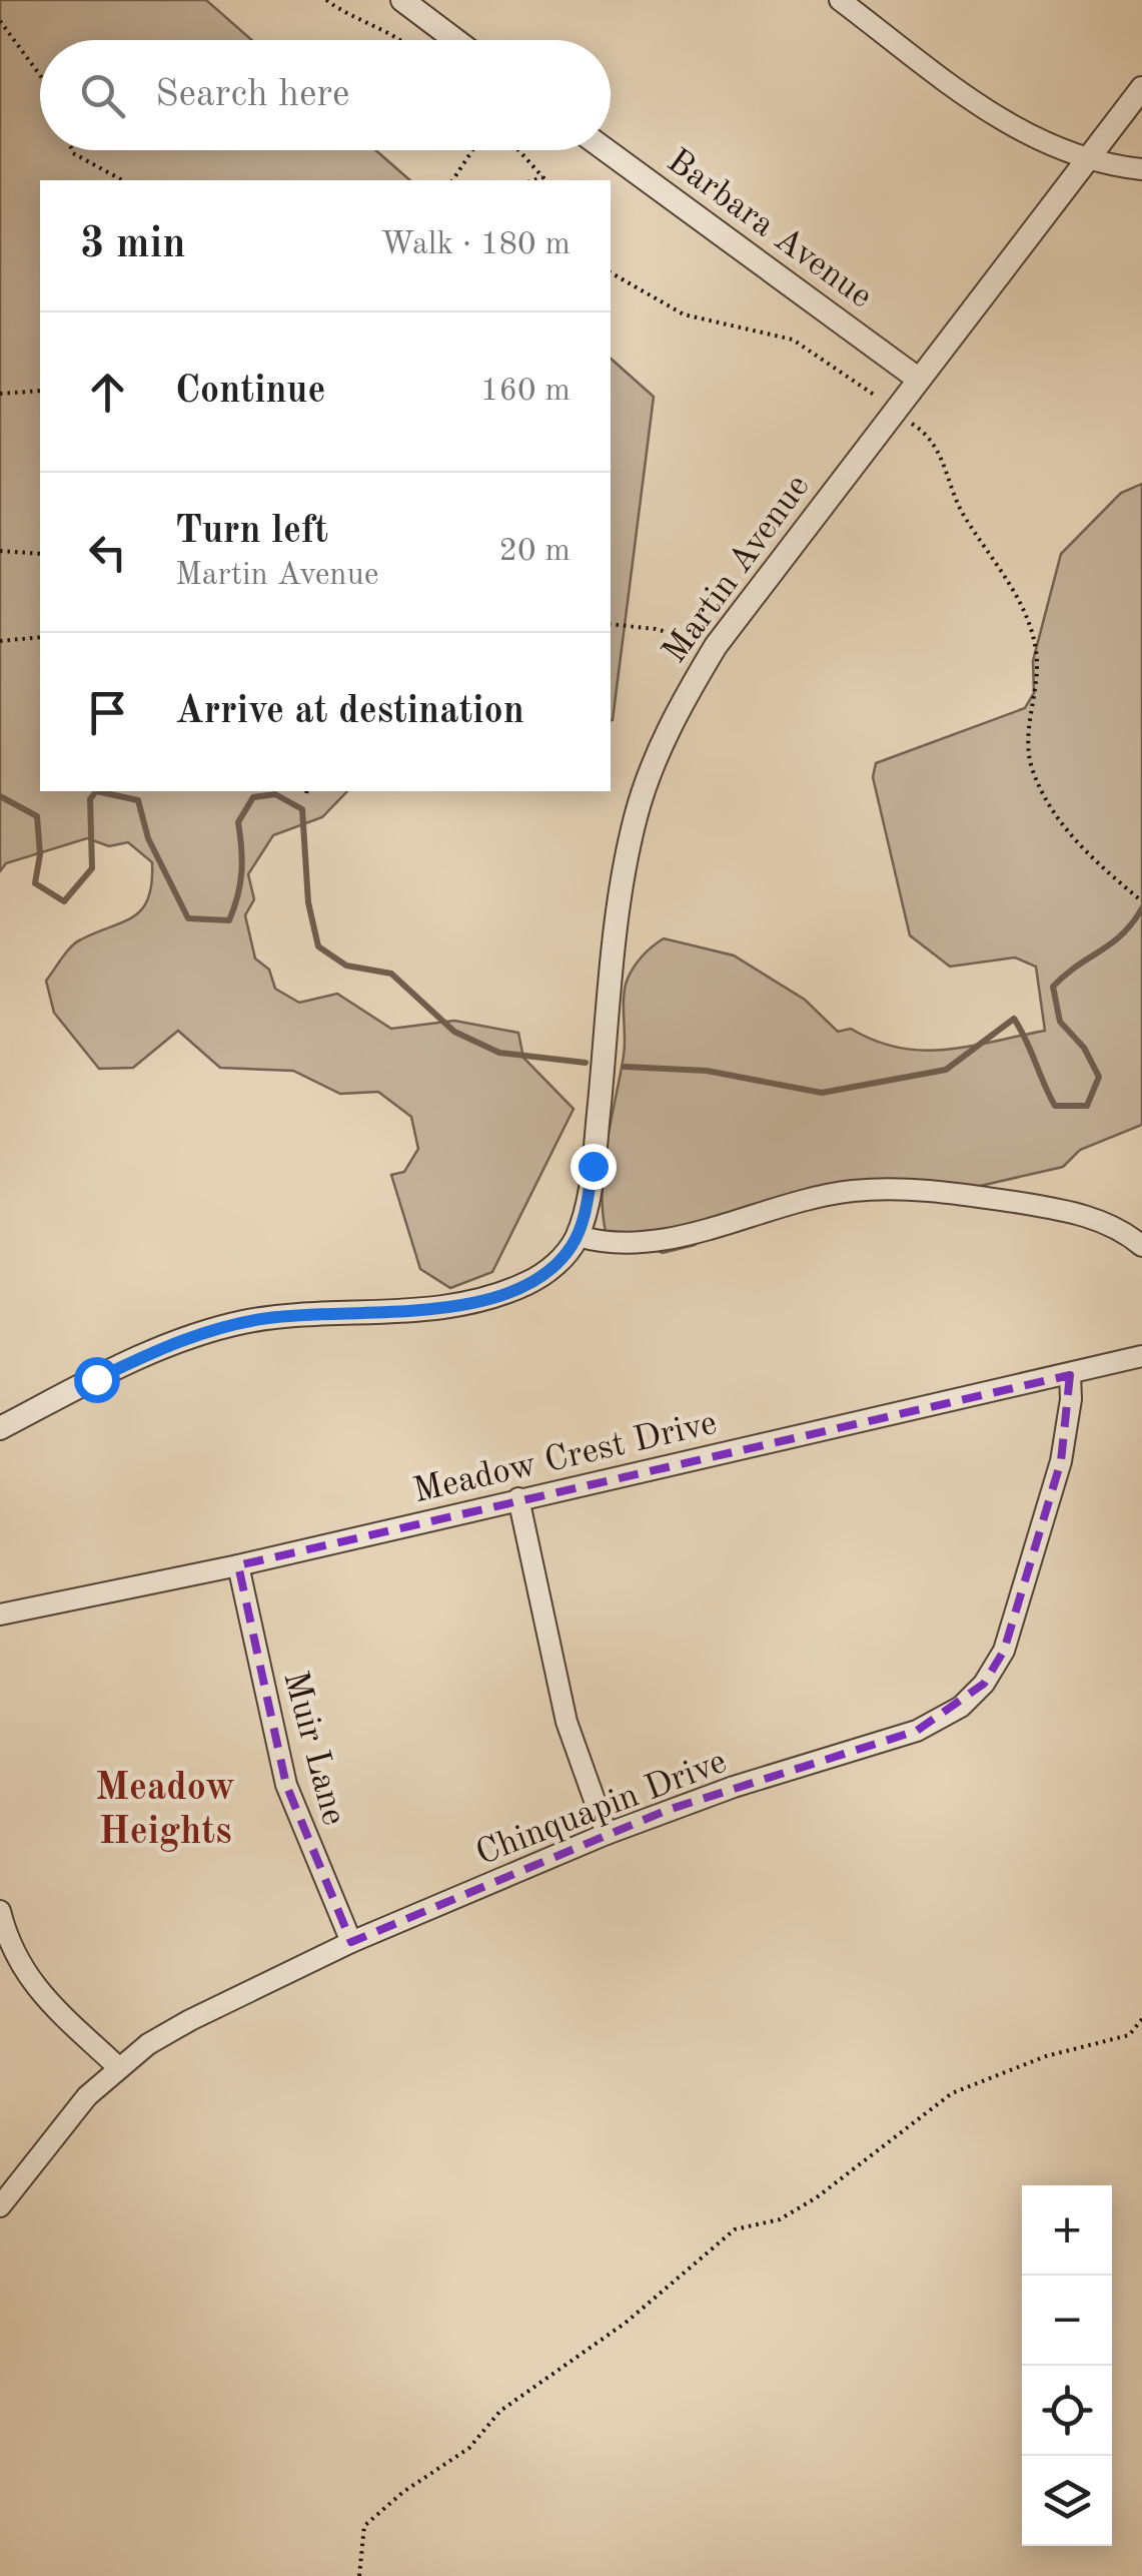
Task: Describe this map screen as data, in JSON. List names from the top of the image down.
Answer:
{
  "streets": {
    "street": [
      "Barbara Avenue",
      "Martin Avenue",
      "Meadow Crest Drive",
      "Muir Lane",
      "Chinquapin Drive"
    ]
  },
  "crossings": [
    ["Barbara Avenue", "Martin Avenue"],
    ["Meadow Crest Drive", "Muir Lane"],
    ["Meadow Crest Drive", "Chinquapin Drive"],
    ["Muir Lane", "Chinquapin Drive"]
  ],
  "districts": ["Meadow Heights"],
  "page": {
    "search": "Search here",
    "heading": ["3 min", "Walk · 180 m"],
    "list": [
      ["Continue", "160 m"],
      ["Turn left", "Martin Avenue", "20 m"],
      "Arrive at destination"
    ],
    "map_buttons": ["+", "−"]
  }
}
